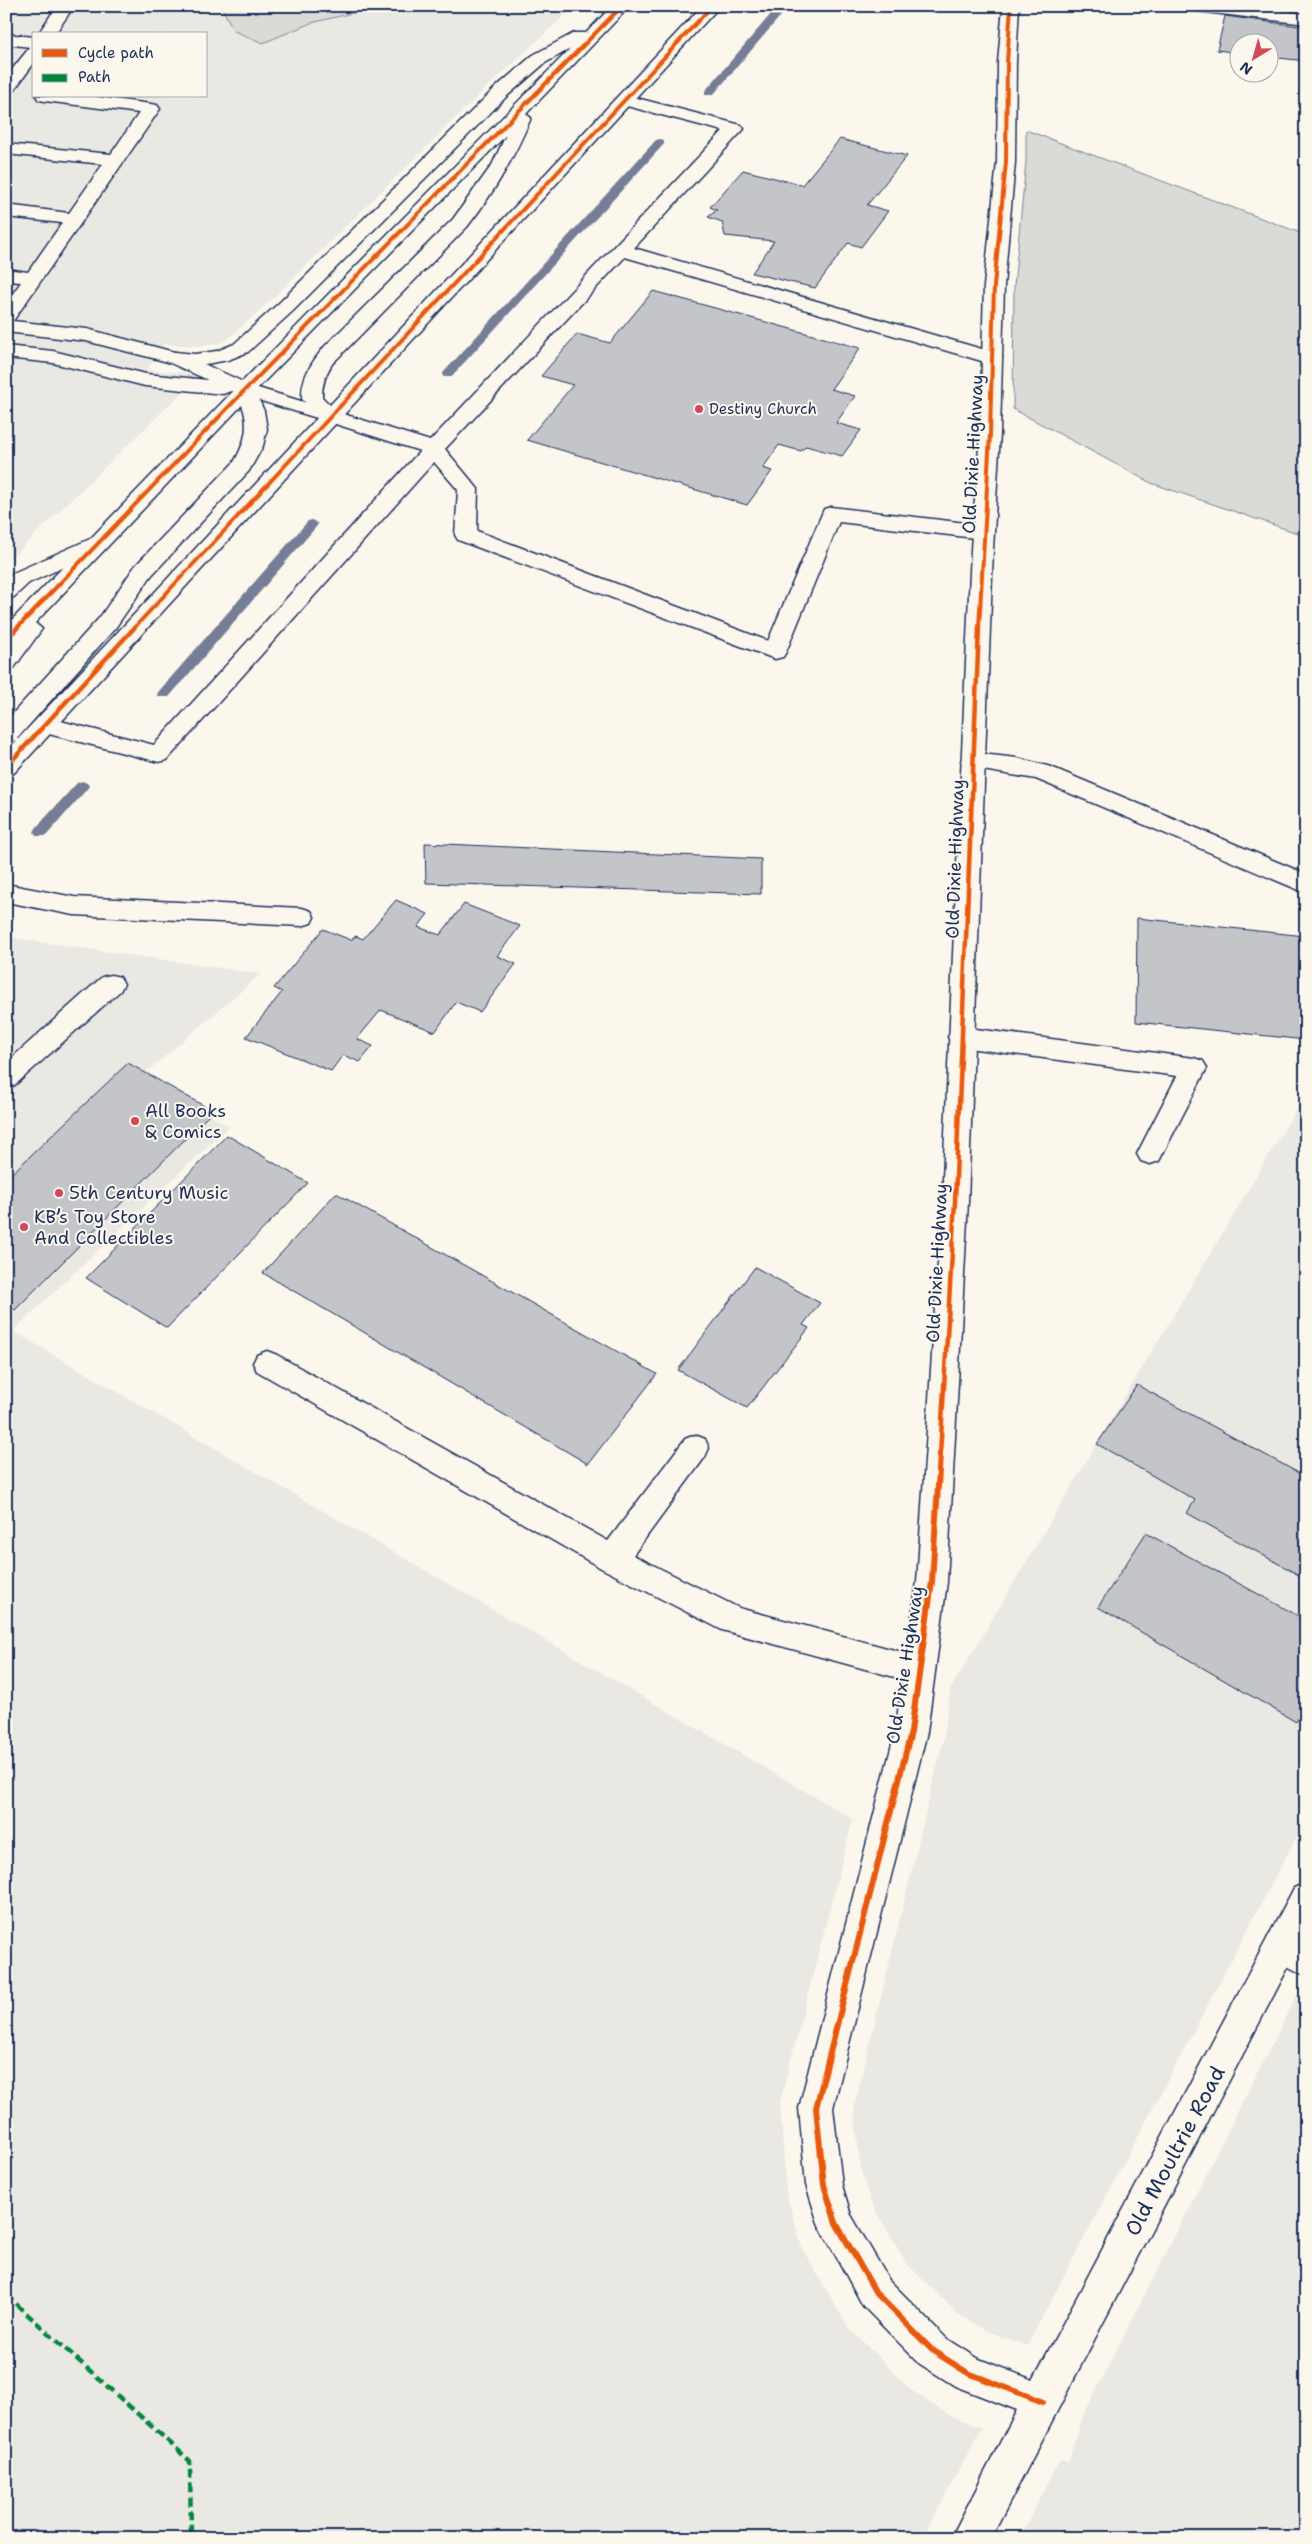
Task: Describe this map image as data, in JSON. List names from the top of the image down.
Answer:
{
  "streets": {
    "main road": ["Old Dixie Highway", "Old Moultrie Road"]
  },
  "crossings": [
    ["Old Dixie Highway", "Old Moultrie Road"]
  ],
  "places": [
    "Destiny Church",
    "All Books & Comics",
    "5th Century Music",
    "KB’s Toy Store And Collectibles"
  ],
  "legend": ["Cycle path", "Path"],
  "north": "bottom left"
}
